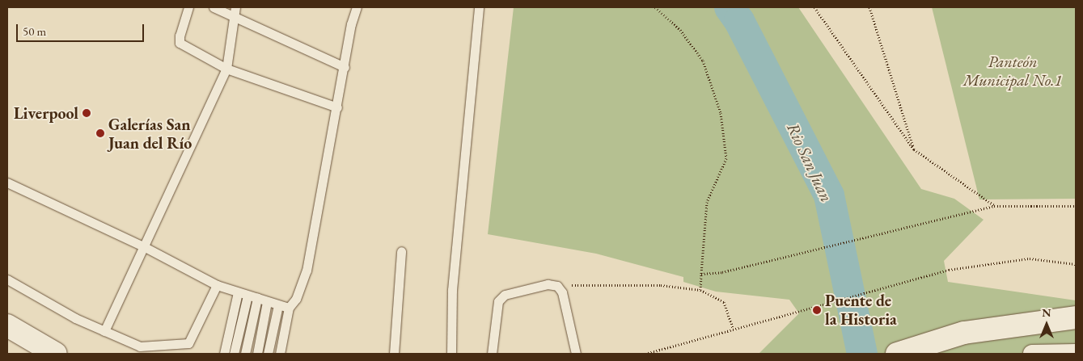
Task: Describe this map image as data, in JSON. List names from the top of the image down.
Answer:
{
  "water": ["Rio San Juan"],
  "parks": ["Panteón Municipal No.1"],
  "places": ["Liverpool", "Galerías San Juan del Río", "Puente de la Historia"],
  "scale_bar": "50 m",
  "north": "top"
}
